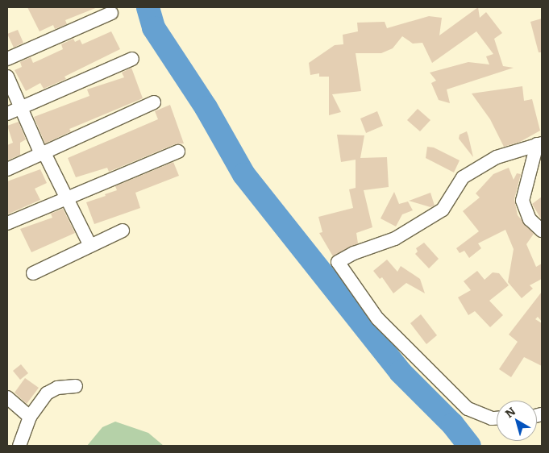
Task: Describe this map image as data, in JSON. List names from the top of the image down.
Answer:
{
  "north": "top left"
}
